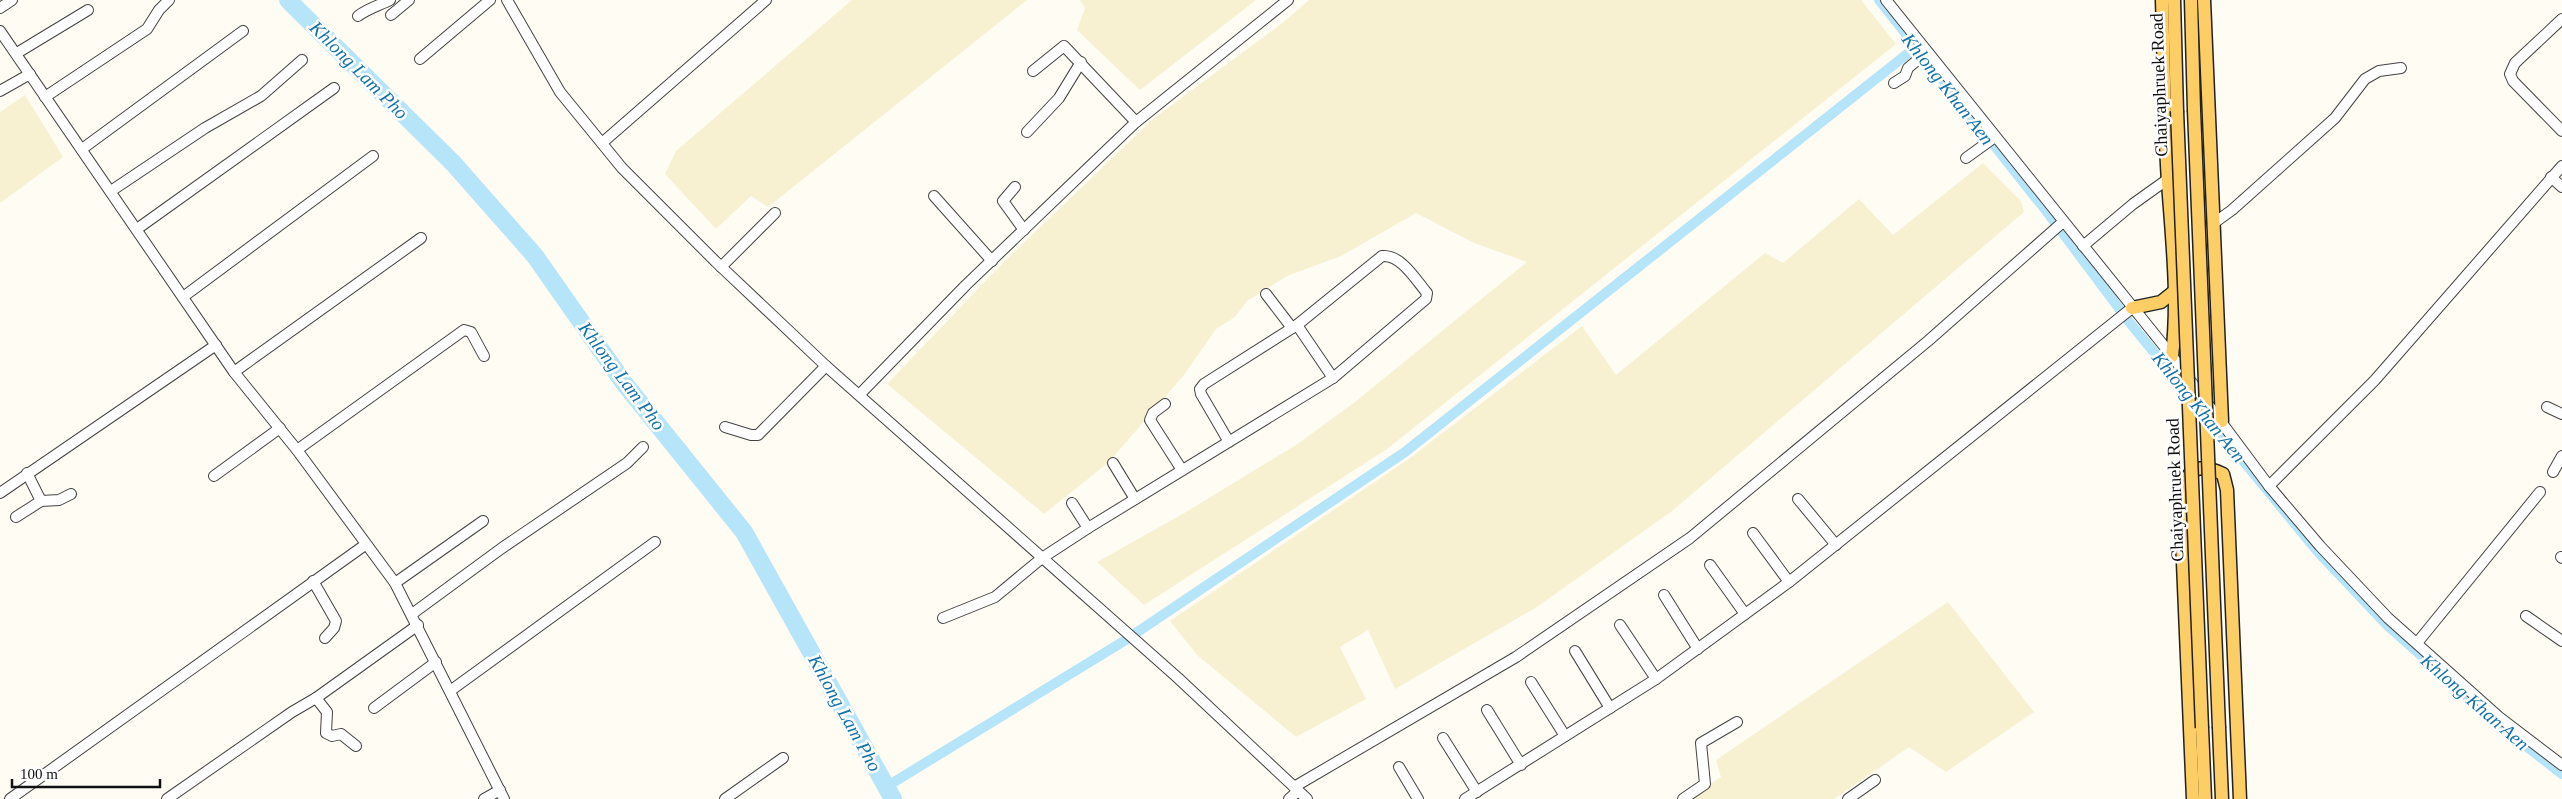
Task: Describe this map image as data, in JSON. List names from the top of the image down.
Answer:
{
  "streets": {
    "main road": ["Chaiyaphruek Road"]
  },
  "water": ["Khlong Lam Pho", "Khlong Khan Aen"],
  "scale_bar": "100 m"
}
